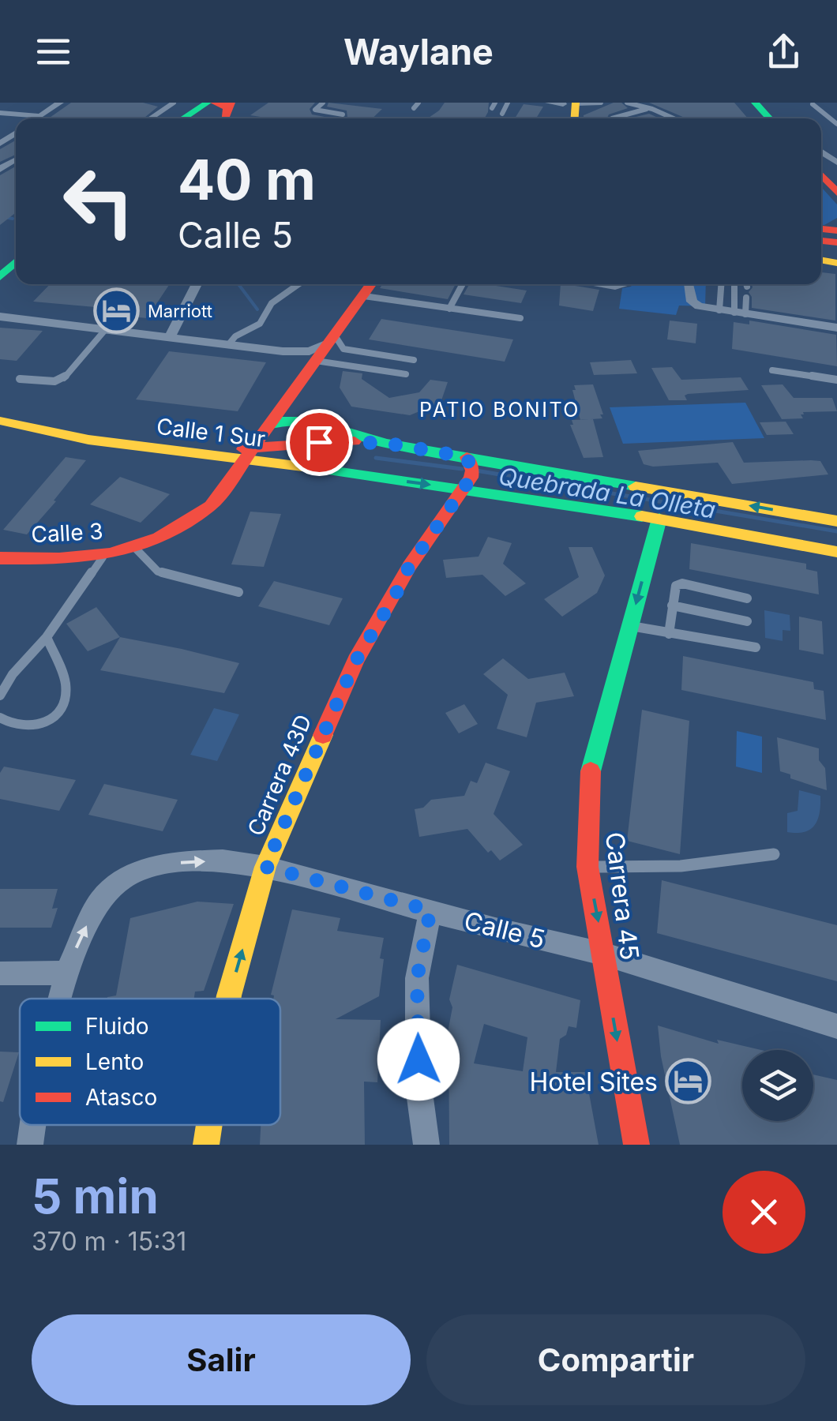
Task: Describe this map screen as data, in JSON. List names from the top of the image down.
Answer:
{
  "streets": {
    "street": [
      "Calle 1 Sur",
      "Calle 3",
      "Carrera 43D",
      "Carrera 45",
      "Calle 5"
    ]
  },
  "crossings": [
    ["Calle 1 Sur", "Calle 3"],
    ["Calle 1 Sur", "Carrera 43D"],
    ["Calle 1 Sur", "Carrera 45"],
    ["Carrera 43D", "Calle 5"],
    ["Carrera 45", "Calle 5"]
  ],
  "one_way": ["Carrera 45"],
  "districts": ["PATIO BONITO"],
  "water": ["Quebrada La Olleta"],
  "places": {
    "hotel": ["Marriott", "Hotel Sites"]
  },
  "legend": ["Fluido", "Lento", "Atasco"],
  "page": {
    "header": "Waylane",
    "turn": ["40 m", "Calle 5"],
    "heading": ["5 min", "370 m · 15:31"],
    "buttons": ["Salir", "Compartir"]
  }
}
